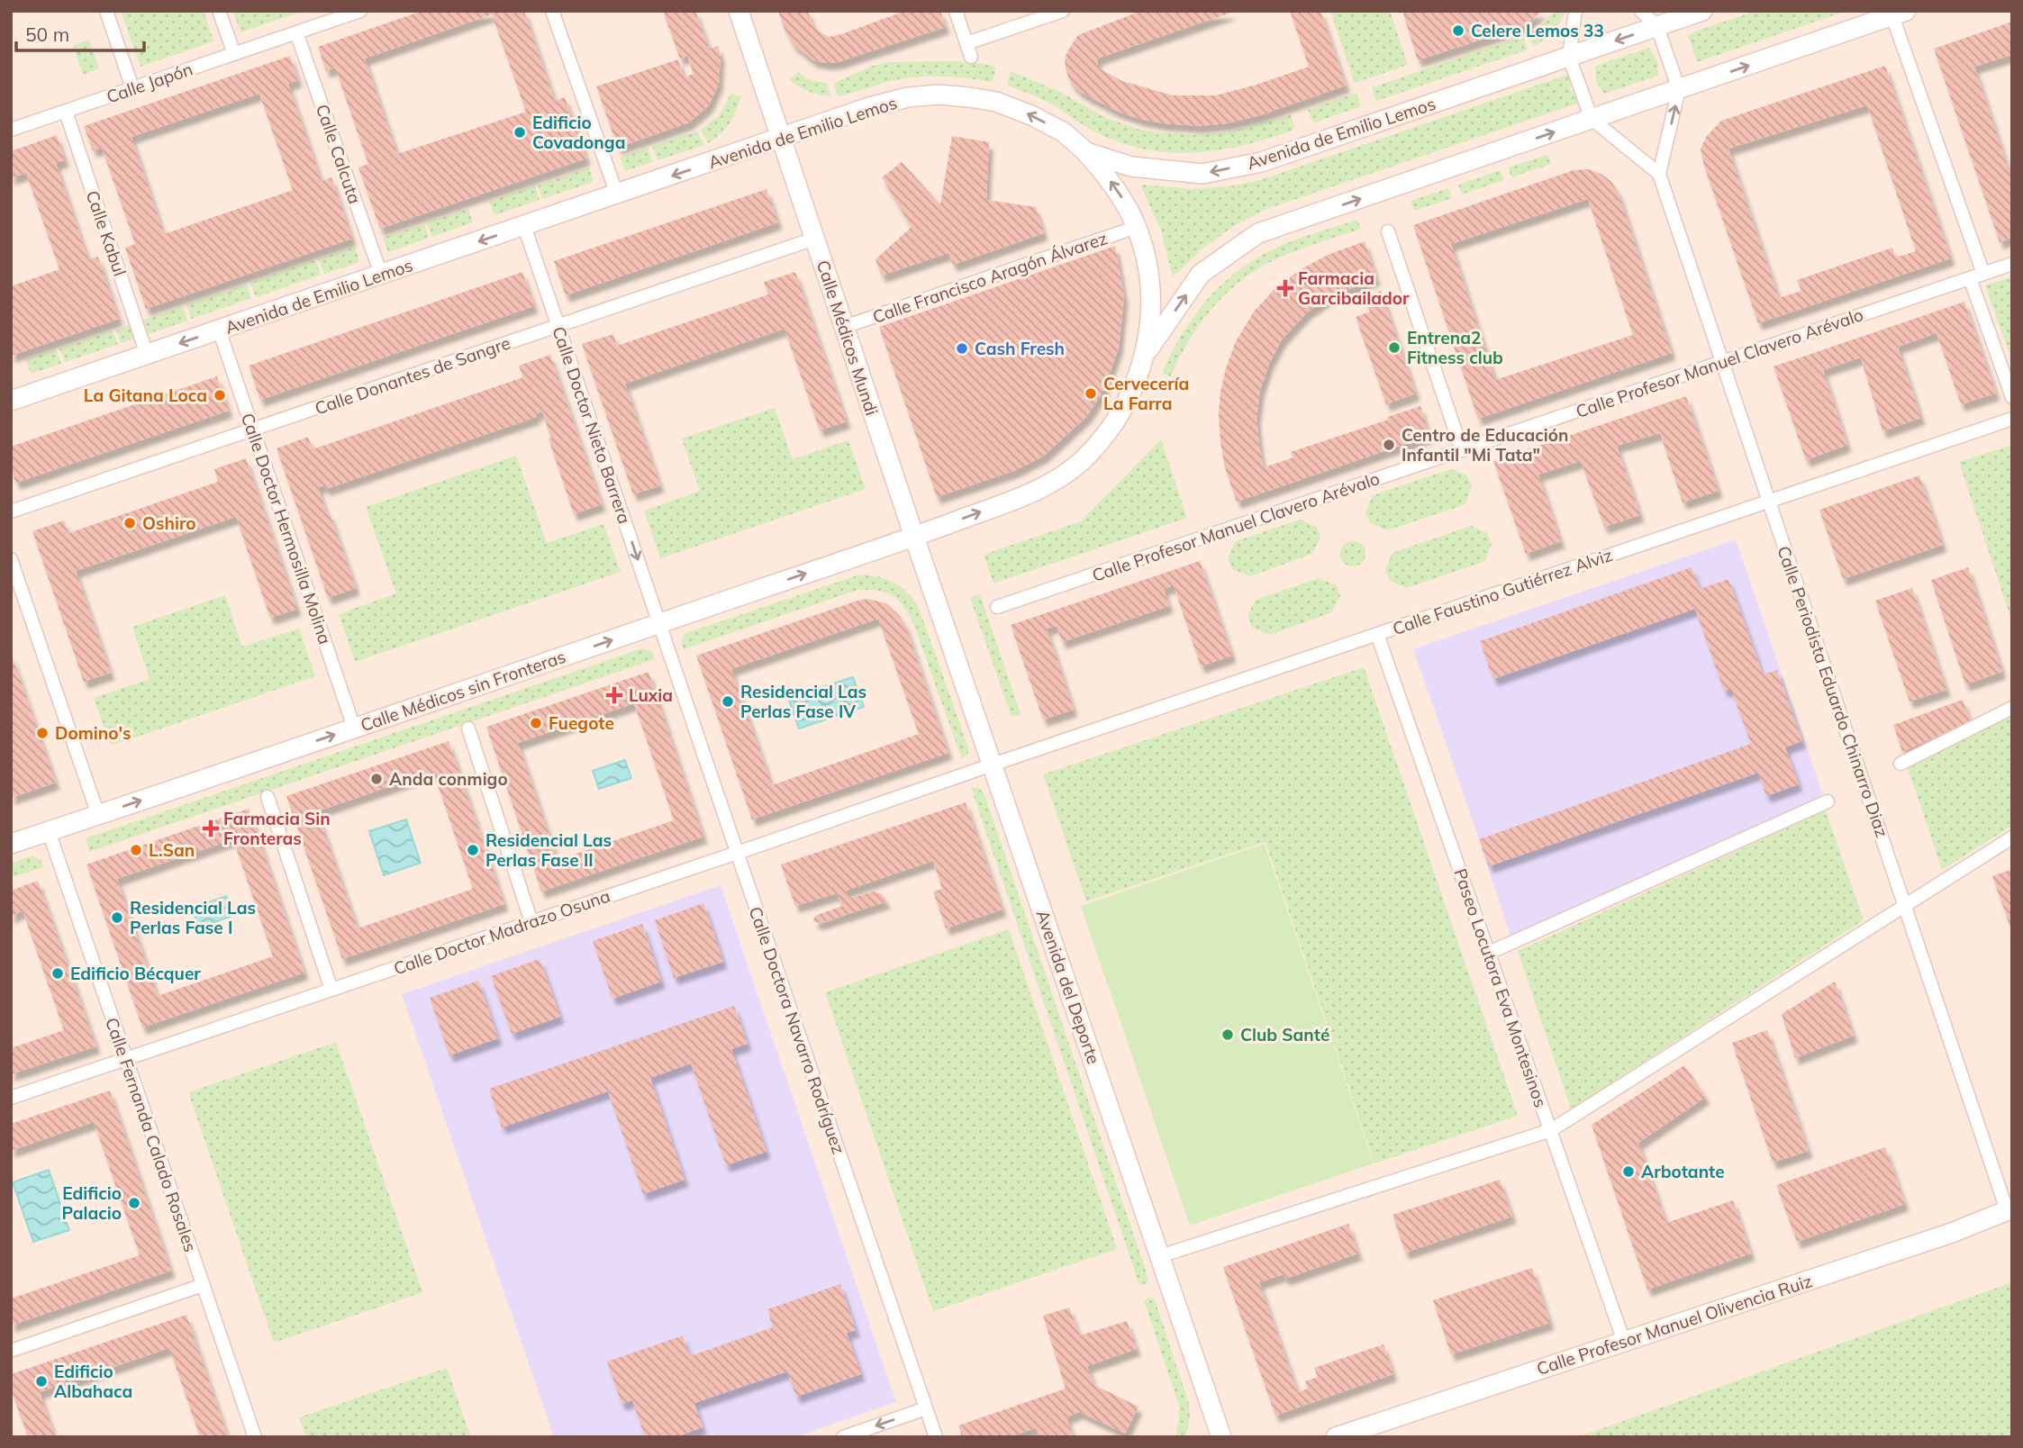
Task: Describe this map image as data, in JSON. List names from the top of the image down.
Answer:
{
  "streets": {
    "street": [
      "Calle Japón",
      "Avenida de Emilio Lemos",
      "Calle Calcuta",
      "Calle Kabul",
      "Calle Francisco Aragón Álvarez",
      "Calle Médicos Mundi",
      "Calle Profesor Manuel Clavero Arévalo",
      "Calle Donantes de Sangre",
      "Calle Doctor Nieto Barrera",
      "Calle Doctor Hermosilla Molina",
      "Calle Faustino Gutiérrez Alviz",
      "Calle Médicos sin Fronteras",
      "Calle Periodista Eduardo Chinarro Diaz",
      "Calle Doctor Madrazo Osuna",
      "Avenida del Deporte",
      "Paseo Locutora Eva Montesinos",
      "Calle Doctora Navarro Rodríguez",
      "Calle Fernanda Calado Rosales",
      "Calle Profesor Manuel Olivencia Ruiz"
    ]
  },
  "crossings": [
    ["Calle Japón", "Calle Calcuta"],
    ["Calle Japón", "Calle Kabul"],
    ["Avenida de Emilio Lemos", "Calle Calcuta"],
    ["Avenida de Emilio Lemos", "Calle Kabul"],
    ["Avenida de Emilio Lemos", "Calle Médicos Mundi"],
    ["Avenida de Emilio Lemos", "Calle Doctor Nieto Barrera"],
    ["Avenida de Emilio Lemos", "Calle Doctor Hermosilla Molina"],
    ["Calle Francisco Aragón Álvarez", "Calle Médicos Mundi"],
    ["Calle Médicos Mundi", "Calle Donantes de Sangre"],
    ["Calle Médicos Mundi", "Calle Médicos sin Fronteras"],
    ["Calle Médicos Mundi", "Avenida del Deporte"],
    ["Calle Profesor Manuel Clavero Arévalo", "Calle Periodista Eduardo Chinarro Diaz"],
    ["Calle Donantes de Sangre", "Calle Doctor Nieto Barrera"],
    ["Calle Donantes de Sangre", "Calle Doctor Hermosilla Molina"],
    ["Calle Doctor Nieto Barrera", "Calle Médicos sin Fronteras"],
    ["Calle Doctor Nieto Barrera", "Calle Doctora Navarro Rodríguez"],
    ["Calle Doctor Hermosilla Molina", "Calle Médicos sin Fronteras"],
    ["Calle Faustino Gutiérrez Alviz", "Calle Periodista Eduardo Chinarro Diaz"],
    ["Calle Faustino Gutiérrez Alviz", "Calle Doctor Madrazo Osuna"],
    ["Calle Faustino Gutiérrez Alviz", "Avenida del Deporte"],
    ["Calle Faustino Gutiérrez Alviz", "Paseo Locutora Eva Montesinos"],
    ["Calle Médicos sin Fronteras", "Avenida del Deporte"],
    ["Calle Médicos sin Fronteras", "Calle Doctora Navarro Rodríguez"],
    ["Calle Médicos sin Fronteras", "Calle Fernanda Calado Rosales"],
    ["Calle Periodista Eduardo Chinarro Diaz", "Calle Profesor Manuel Olivencia Ruiz"],
    ["Calle Doctor Madrazo Osuna", "Avenida del Deporte"],
    ["Calle Doctor Madrazo Osuna", "Calle Doctora Navarro Rodríguez"],
    ["Calle Doctor Madrazo Osuna", "Calle Fernanda Calado Rosales"],
    ["Paseo Locutora Eva Montesinos", "Calle Profesor Manuel Olivencia Ruiz"]
  ],
  "one_way": ["Calle Doctor Nieto Barrera", "Calle Médicos sin Fronteras"],
  "places": {
    "other": [
      "Celere Lemos 33",
      "Edificio Covadonga",
      "Entrena2 Fitness club",
      "Cash Fresh",
      "Cervecería La Farra",
      "La Gitana Loca",
      "Centro de Educación Infantil \"Mi Tata\"",
      "Oshiro",
      "Residencial Las Perlas Fase IV",
      "Fuegote",
      "Domino's",
      "Anda conmigo",
      "L.San",
      "Residencial Las Perlas Fase II",
      "Residencial Las Perlas Fase I",
      "Edificio Bécquer",
      "Club Santé",
      "Arbotante",
      "Edificio Palacio",
      "Edificio Albahaca"
    ],
    "health": ["Farmacia Garcibailador", "Luxia", "Farmacia Sin Fronteras"]
  },
  "scale_bar": "50 m"
}
